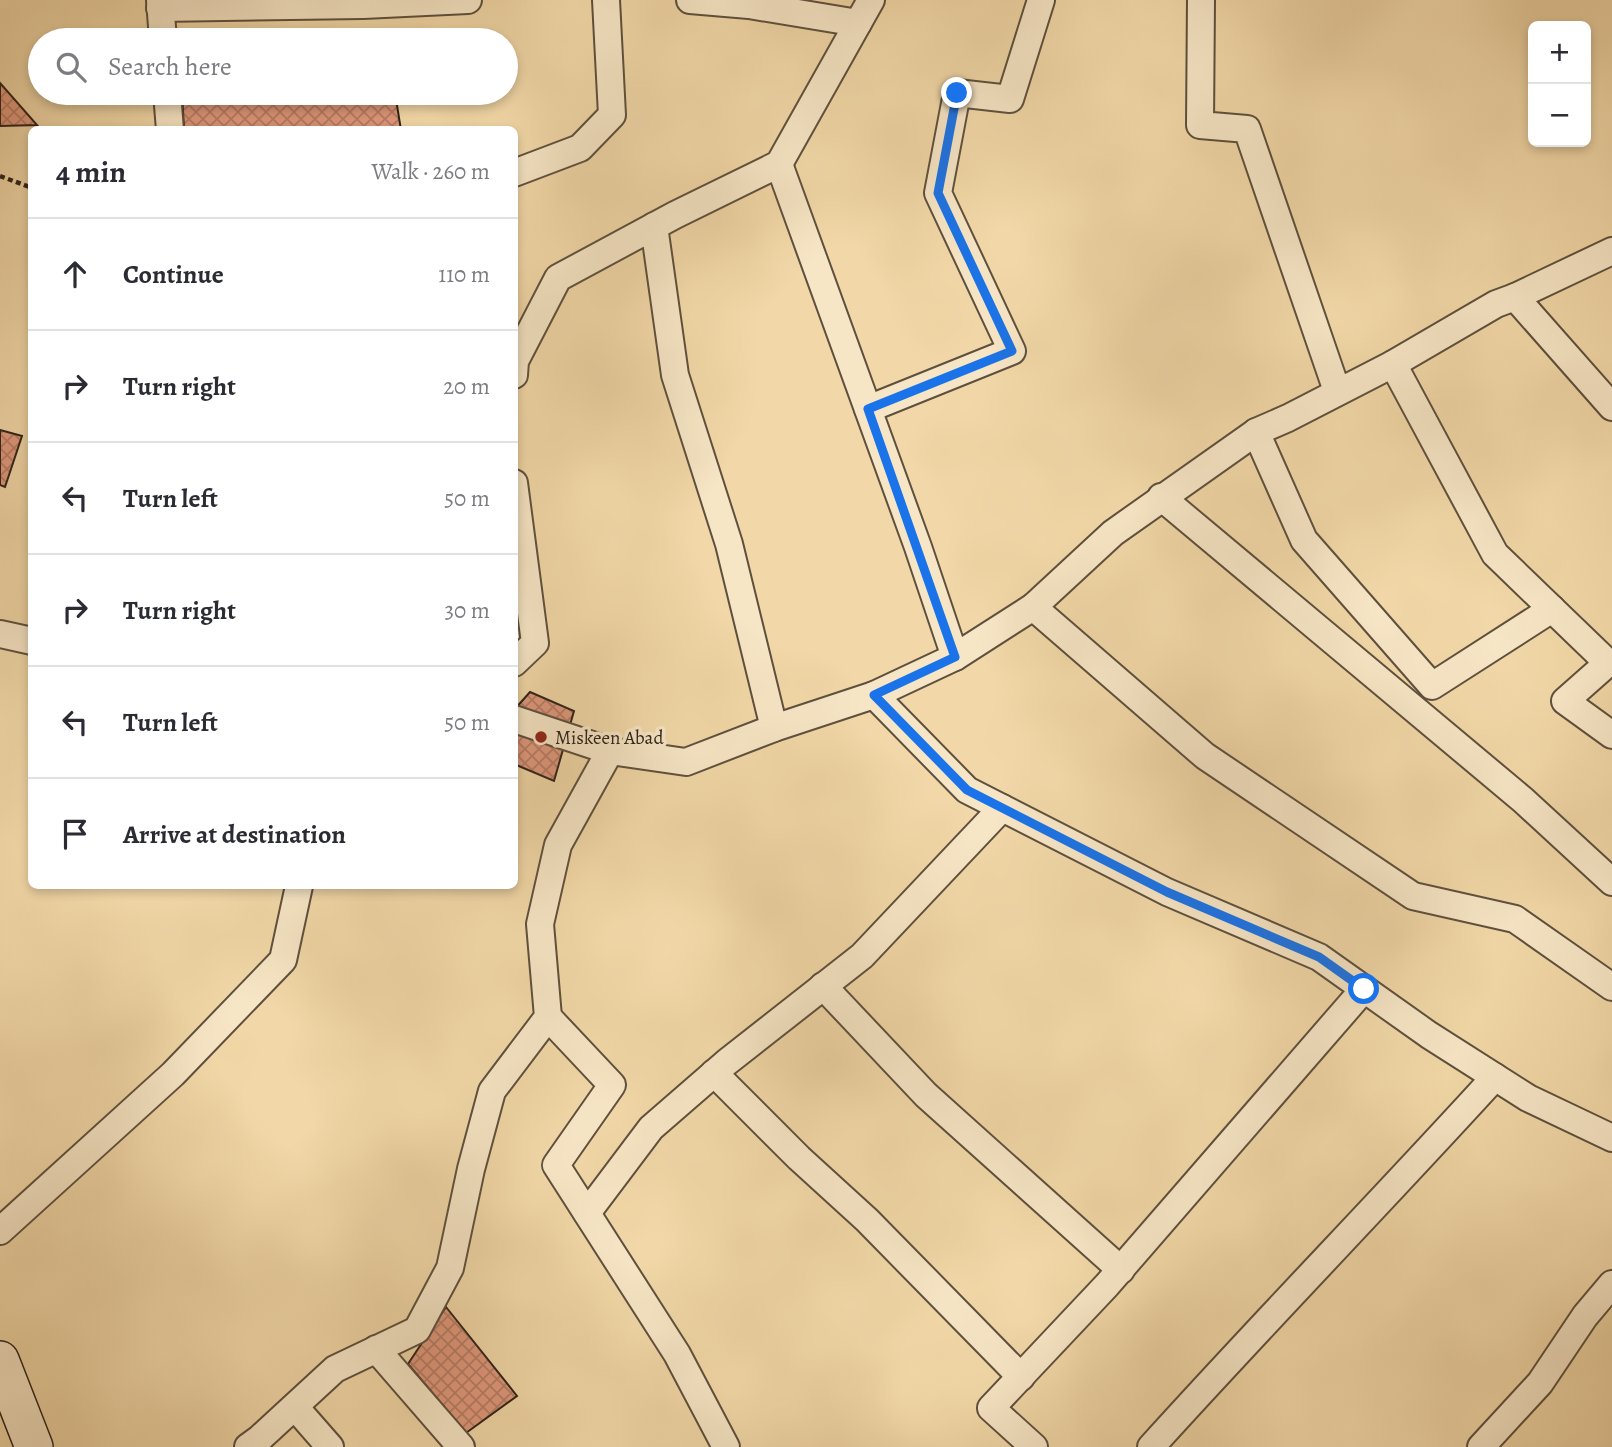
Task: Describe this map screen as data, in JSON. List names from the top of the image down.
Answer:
{
  "places": ["Miskeen Abad"],
  "page": {
    "map_buttons": ["+", "−"],
    "search": "Search here",
    "heading": ["4 min", "Walk · 260 m"],
    "list": [
      ["Continue", "110 m"],
      ["Turn right", "20 m"],
      ["Turn left", "50 m"],
      ["Turn right", "30 m"],
      ["Turn left", "50 m"],
      "Arrive at destination"
    ]
  }
}
